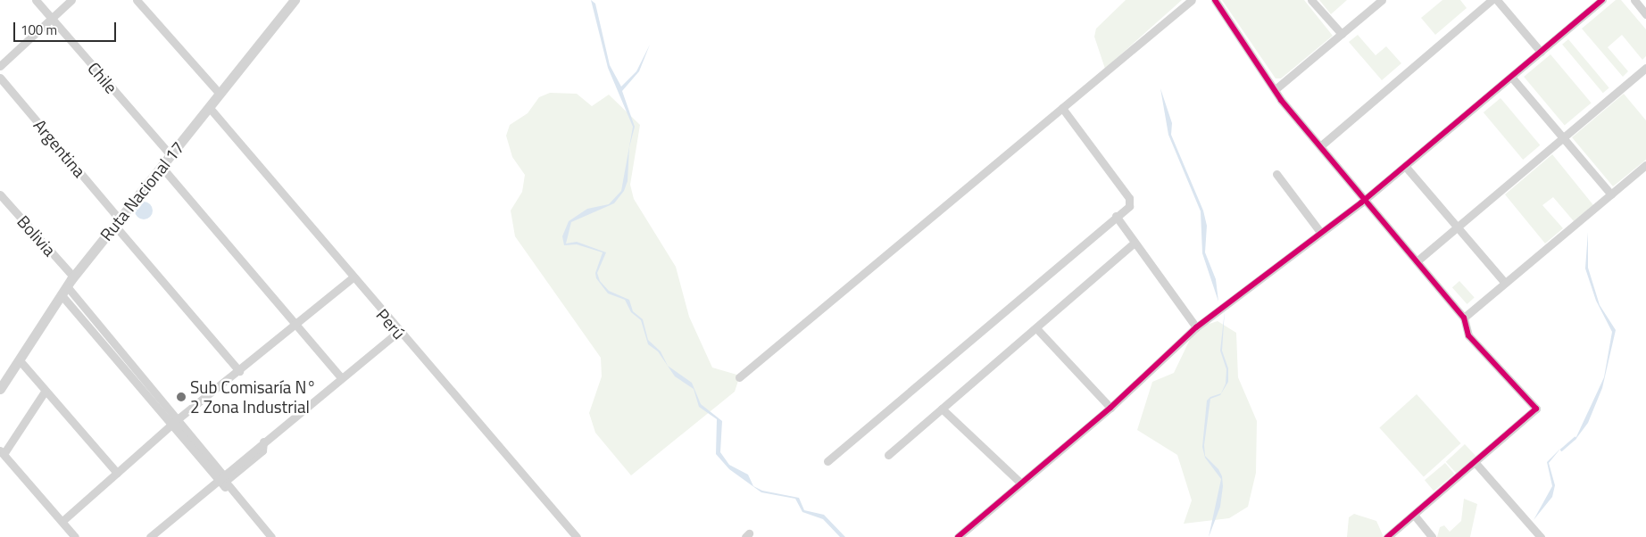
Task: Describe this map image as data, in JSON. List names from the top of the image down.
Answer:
{
  "streets": {
    "street": [
      "Chile",
      "Argentina",
      "Ruta Nacional 17",
      "Bolivia",
      "Perú"
    ]
  },
  "crossings": [
    ["Chile", "Ruta Nacional 17"],
    ["Argentina", "Ruta Nacional 17"],
    ["Ruta Nacional 17", "Bolivia"],
    ["Ruta Nacional 17", "Perú"]
  ],
  "places": ["Sub Comisaría N° 2 Zona Industrial"],
  "scale_bar": "100 m"
}
